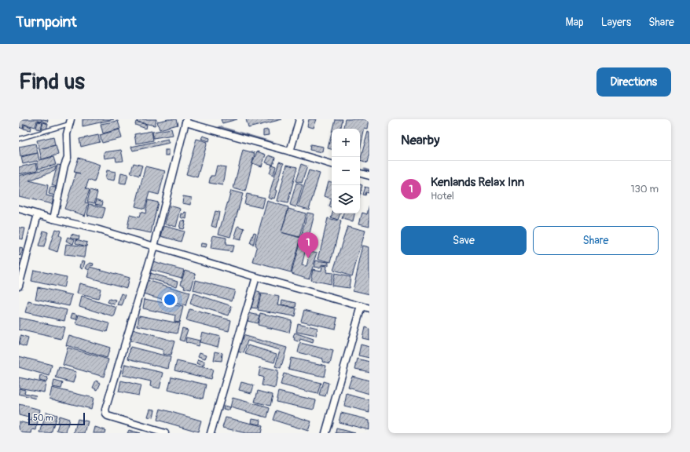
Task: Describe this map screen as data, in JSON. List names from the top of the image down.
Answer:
{
  "scale_bar": "50 m",
  "page": {
    "header": "Turnpoint",
    "nav": ["Map", "Layers", "Share"],
    "buttons": [
      "Directions",
      ["Save", "Share"]
    ],
    "title": "Find us",
    "heading": "Nearby",
    "map_buttons": ["+", "−"],
    "list": [
      {
        "mark": "1",
        "name": "Kenlands Relax Inn",
        "note": "Hotel",
        "value": "130 m"
      }
    ],
    "pins": "1",
    "scale": "50 m"
  }
}
